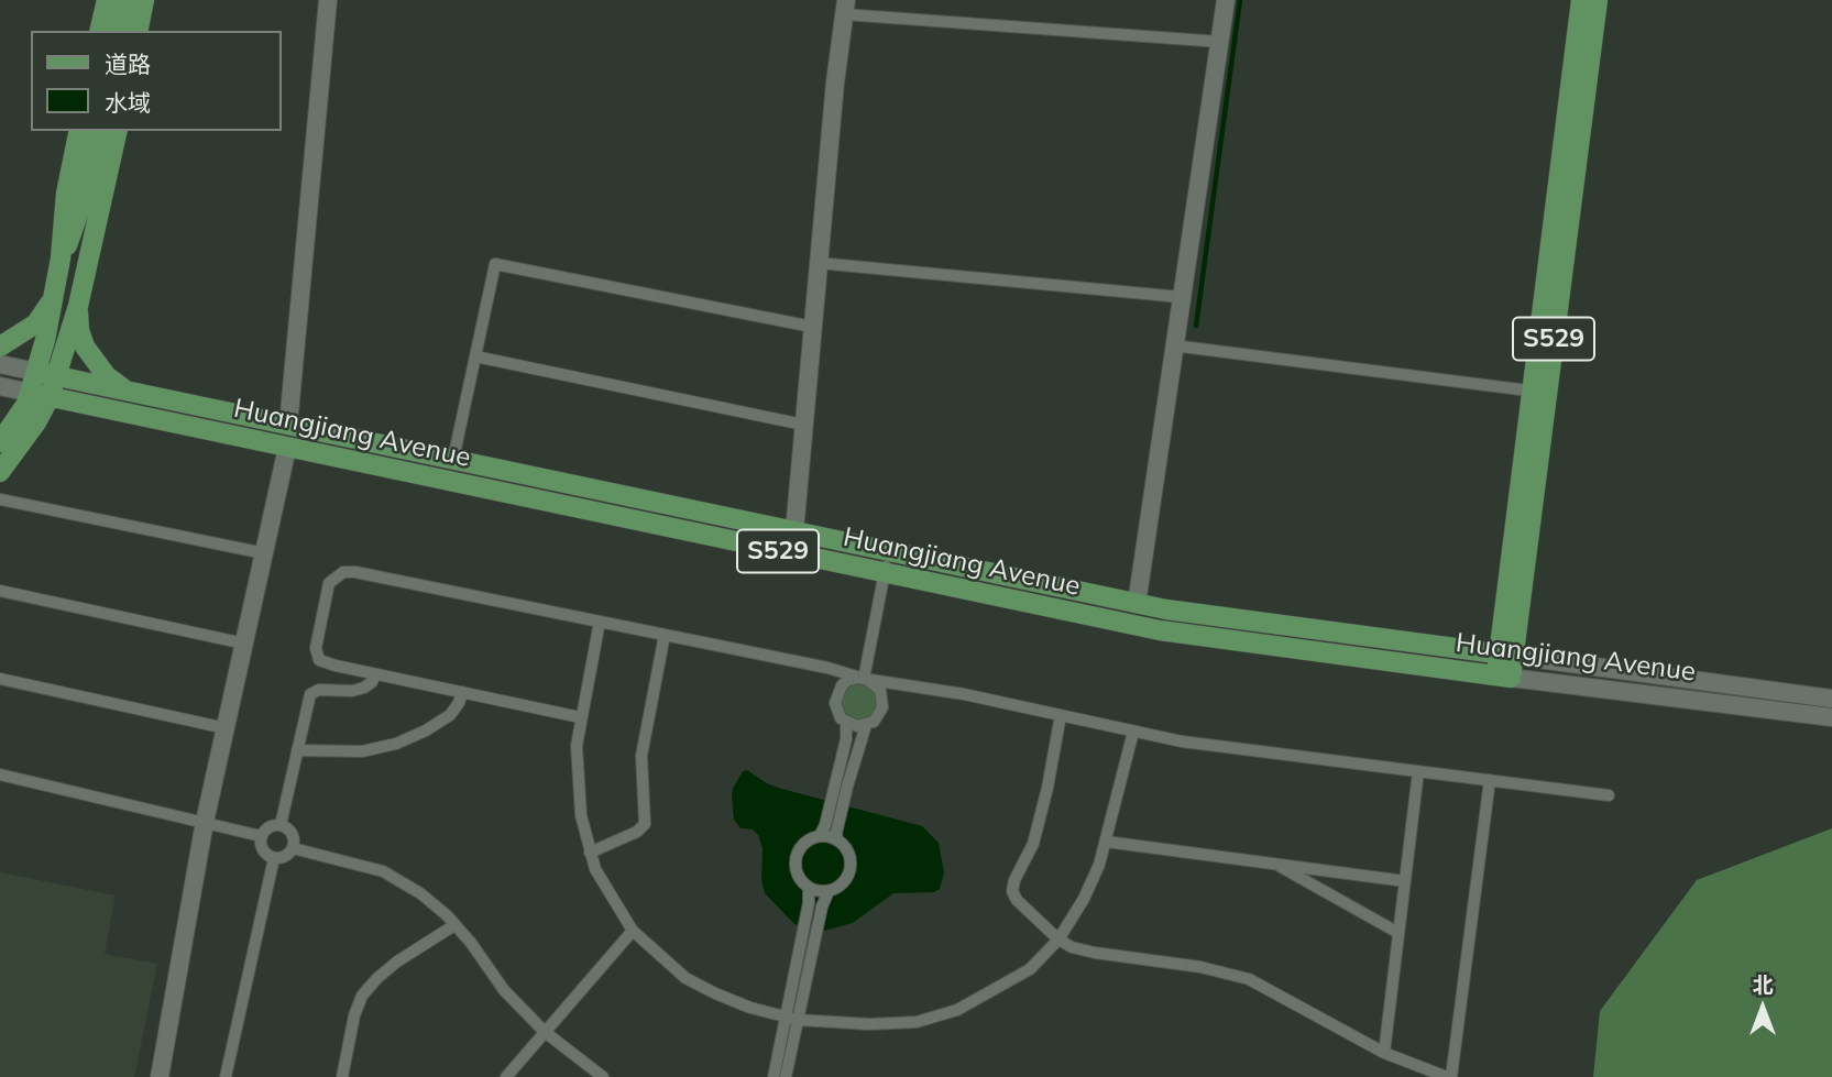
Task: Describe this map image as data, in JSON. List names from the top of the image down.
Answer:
{
  "streets": {
    "main road": ["S529", "Huangjiang Avenue"]
  },
  "crossings": [
    ["S529", "Huangjiang Avenue"]
  ],
  "legend": ["道路", "水域"],
  "north": "top"
}
